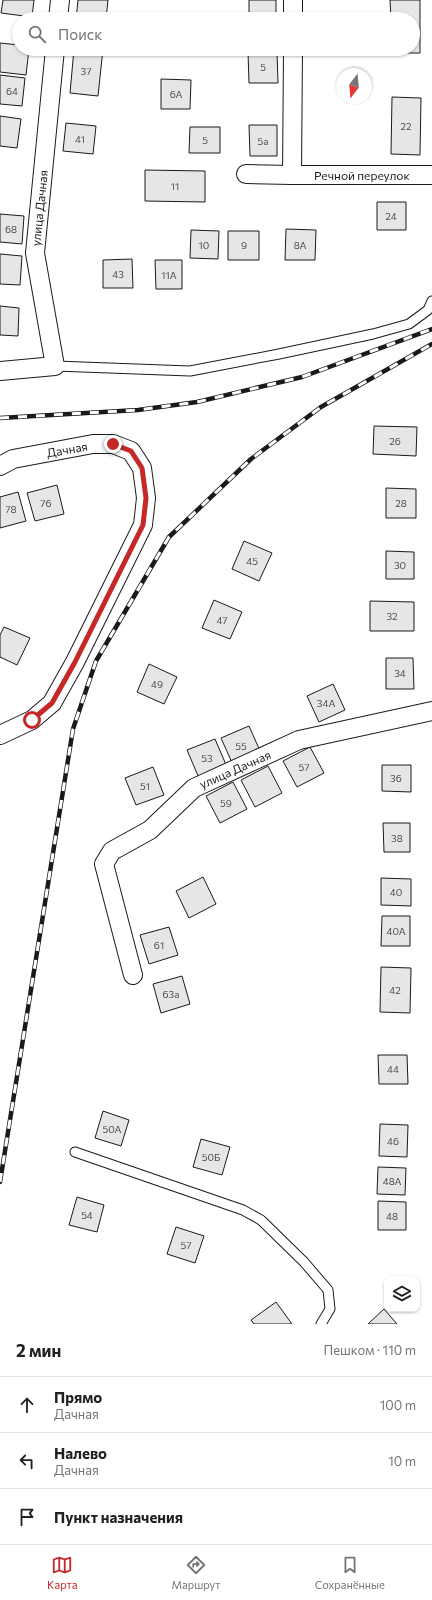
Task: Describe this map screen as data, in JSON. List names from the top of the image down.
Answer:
{
  "streets": {
    "street": ["Речной переулок", "улица Дачная", "Дачная"]
  },
  "house_numbers": [
    "5",
    "37",
    "64",
    "6А",
    "22",
    "41",
    "5",
    "5а",
    "11",
    "24",
    "68",
    "10",
    "9",
    "8А",
    "43",
    "11А",
    "26",
    "76",
    "28",
    "78",
    "45",
    "30",
    "32",
    "47",
    "34",
    "49",
    "34А",
    "55",
    "53",
    "57",
    "36",
    "51",
    "59",
    "38",
    "40",
    "40А",
    "61",
    "42",
    "63а",
    "44",
    "50А",
    "46",
    "50Б",
    "48А",
    "54",
    "48",
    "57"
  ],
  "north": "bottom",
  "page": {
    "search": "Поиск",
    "heading": ["2 мин", "Пешком · 110 m"],
    "list": [
      ["Прямо", "Дачная", "100 m"],
      ["Налево", "Дачная", "10 m"],
      "Пункт назначения"
    ],
    "nav": ["Карта", "Маршрут", "Сохранённые"]
  }
}
